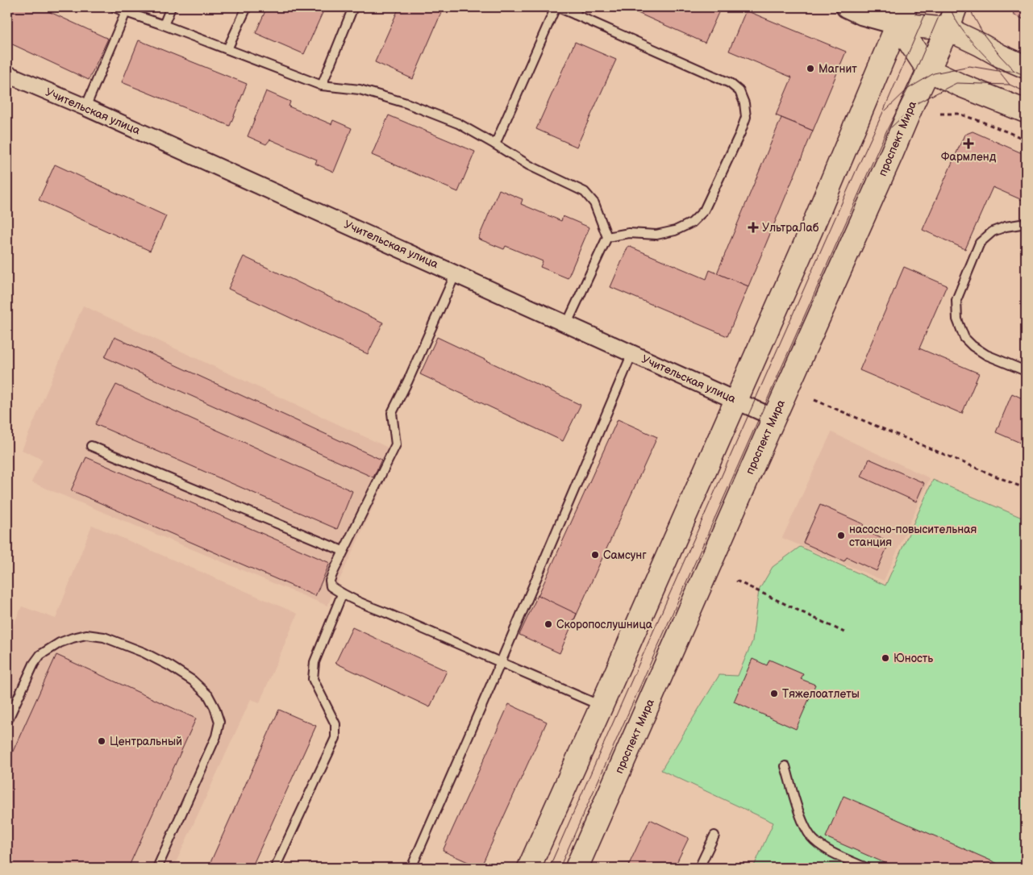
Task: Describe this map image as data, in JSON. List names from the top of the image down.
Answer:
{
  "streets": {
    "main road": ["проспект Мира"],
    "street": ["Учительская улица"]
  },
  "crossings": [
    ["Учительская улица", "проспект Мира"]
  ],
  "places": {
    "other": [
      "Магнит",
      "насосно-повысительная станция",
      "Самсунг",
      "Скоропослушница",
      "Юность",
      "Тяжелоатлеты",
      "Центральный"
    ],
    "health": ["Фармленд", "УльтраЛаб"]
  }
}
